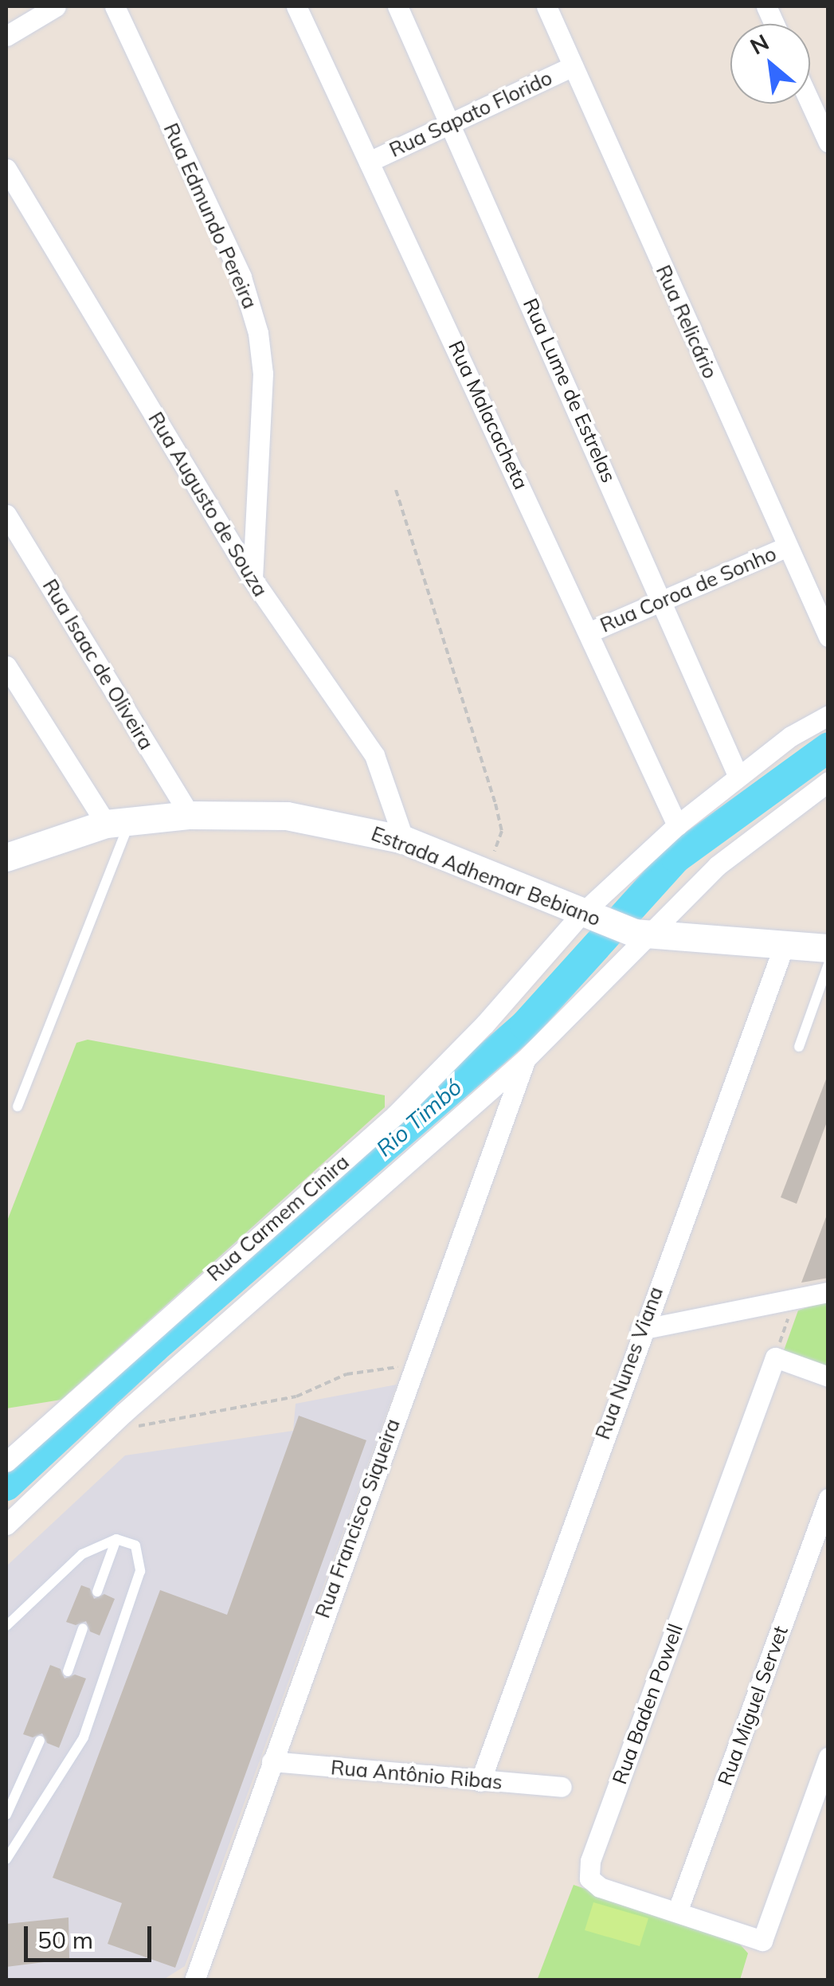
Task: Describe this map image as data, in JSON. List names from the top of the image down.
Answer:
{
  "streets": {
    "main road": ["Estrada Adhemar Bebiano"],
    "street": [
      "Rua Sapato Florido",
      "Rua Edmundo Pereira",
      "Rua Relicário",
      "Rua Lume de Estrelas",
      "Rua Malacacheta",
      "Rua Augusto de Souza",
      "Rua Coroa de Sonho",
      "Rua Isaac de Oliveira",
      "Rua Carmem Cinira",
      "Rua Nunes Viana",
      "Rua Francisco Siqueira",
      "Rua Baden Powell",
      "Rua Miguel Servet",
      "Rua Antônio Ribas"
    ]
  },
  "crossings": [
    ["Rua Sapato Florido", "Rua Relicário"],
    ["Rua Sapato Florido", "Rua Lume de Estrelas"],
    ["Rua Sapato Florido", "Rua Malacacheta"],
    ["Rua Edmundo Pereira", "Rua Augusto de Souza"],
    ["Rua Relicário", "Rua Coroa de Sonho"],
    ["Rua Lume de Estrelas", "Rua Coroa de Sonho"],
    ["Rua Lume de Estrelas", "Rua Carmem Cinira"],
    ["Rua Malacacheta", "Rua Coroa de Sonho"],
    ["Rua Malacacheta", "Rua Carmem Cinira"],
    ["Rua Augusto de Souza", "Estrada Adhemar Bebiano"],
    ["Rua Isaac de Oliveira", "Estrada Adhemar Bebiano"],
    ["Estrada Adhemar Bebiano", "Rua Carmem Cinira"],
    ["Estrada Adhemar Bebiano", "Rua Nunes Viana"],
    ["Rua Nunes Viana", "Rua Antônio Ribas"],
    ["Rua Francisco Siqueira", "Rua Antônio Ribas"],
    ["Rua Baden Powell", "Rua Miguel Servet"]
  ],
  "water": ["Rio Timbó"],
  "scale_bar": "50 m",
  "north": "top left"
}
